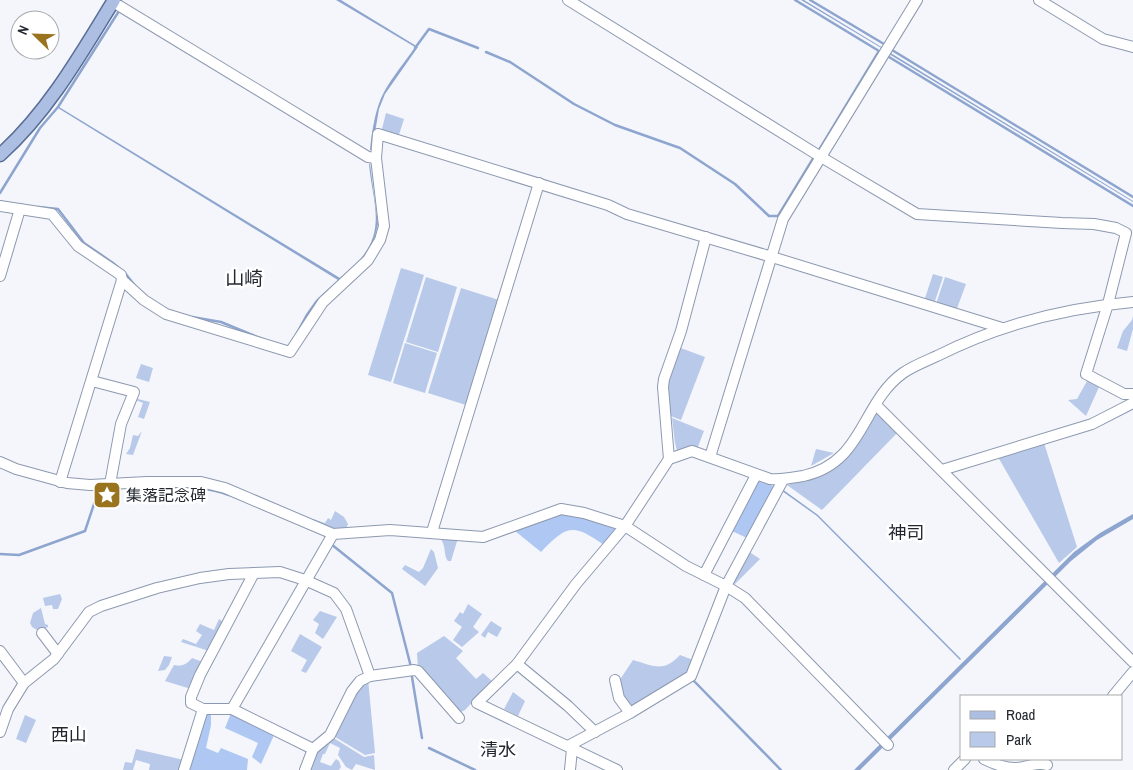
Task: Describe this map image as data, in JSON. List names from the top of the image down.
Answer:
{
  "districts": [
    "山崎",
    "神司",
    "西山",
    "清水"
  ],
  "places": {
    "place": ["集落記念碑"]
  },
  "legend": ["Road", "Park"],
  "north": "top left"
}
